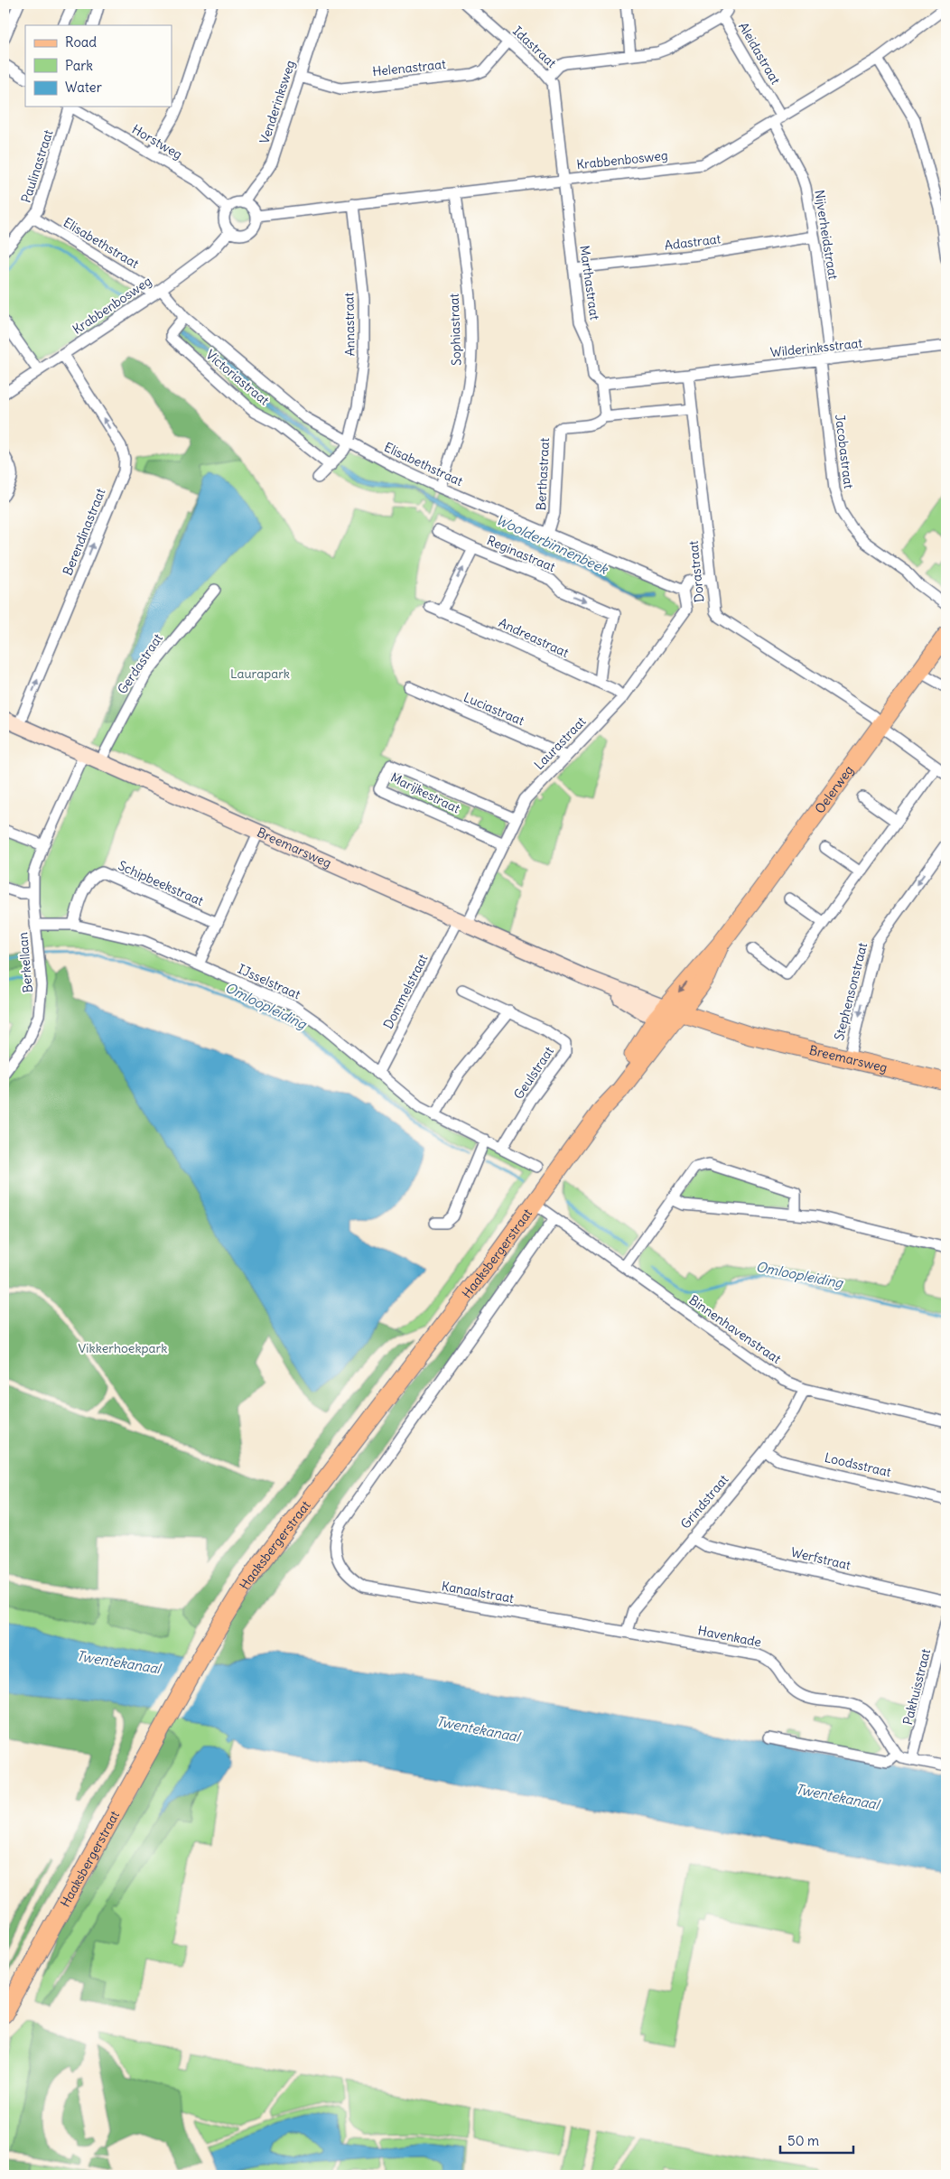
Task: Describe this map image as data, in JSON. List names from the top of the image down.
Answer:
{
  "streets": {
    "main road": ["Oelerweg", "Breemarsweg", "Haaksbergerstraat"],
    "street": [
      "Idastraat",
      "Aleidastraat",
      "Helenastraat",
      "Venderinksweg",
      "Horstweg",
      "Krabbenbosweg",
      "Paulinastraat",
      "Nijverheidstraat",
      "Adastraat",
      "Elisabethstraat",
      "Marthastraat",
      "Annastraat",
      "Sophiastraat",
      "Wilderinksstraat",
      "Victoriastraat",
      "Jacobastraat",
      "Berthastraat",
      "Berendinastraat",
      "Reginastraat",
      "Dorastraat",
      "Andreastraat",
      "Gerdastraat",
      "Luciastraat",
      "Laurastraat",
      "Marijkestraat",
      "Schipbeekstraat",
      "Berkellaan",
      "IJsselstraat",
      "Dommelstraat",
      "Stephensonstraat",
      "Geulstraat",
      "Binnenhavenstraat",
      "Loodsstraat",
      "Grindstraat",
      "Werfstraat",
      "Kanaalstraat",
      "Havenkade",
      "Pakhuisstraat"
    ]
  },
  "crossings": [
    ["Idastraat", "Helenastraat"],
    ["Idastraat", "Krabbenbosweg"],
    ["Idastraat", "Marthastraat"],
    ["Aleidastraat", "Krabbenbosweg"],
    ["Aleidastraat", "Nijverheidstraat"],
    ["Helenastraat", "Venderinksweg"],
    ["Venderinksweg", "Horstweg"],
    ["Venderinksweg", "Krabbenbosweg"],
    ["Horstweg", "Krabbenbosweg"],
    ["Krabbenbosweg", "Nijverheidstraat"],
    ["Krabbenbosweg", "Elisabethstraat"],
    ["Krabbenbosweg", "Marthastraat"],
    ["Krabbenbosweg", "Annastraat"],
    ["Krabbenbosweg", "Sophiastraat"],
    ["Krabbenbosweg", "Berendinastraat"],
    ["Paulinastraat", "Elisabethstraat"],
    ["Nijverheidstraat", "Adastraat"],
    ["Nijverheidstraat", "Wilderinksstraat"],
    ["Nijverheidstraat", "Jacobastraat"],
    ["Adastraat", "Marthastraat"],
    ["Elisabethstraat", "Annastraat"],
    ["Elisabethstraat", "Sophiastraat"],
    ["Elisabethstraat", "Victoriastraat"],
    ["Elisabethstraat", "Berthastraat"],
    ["Elisabethstraat", "Laurastraat"],
    ["Marthastraat", "Wilderinksstraat"],
    ["Wilderinksstraat", "Jacobastraat"],
    ["Wilderinksstraat", "Dorastraat"],
    ["Berendinastraat", "Breemarsweg"],
    ["Reginastraat", "Andreastraat"],
    ["Dorastraat", "Oelerweg"],
    ["Andreastraat", "Laurastraat"],
    ["Gerdastraat", "Breemarsweg"],
    ["Luciastraat", "Laurastraat"],
    ["Laurastraat", "Marijkestraat"],
    ["Laurastraat", "Breemarsweg"],
    ["Laurastraat", "Dommelstraat"],
    ["Oelerweg", "Breemarsweg"],
    ["Oelerweg", "Haaksbergerstraat"],
    ["Breemarsweg", "Berkellaan"],
    ["Breemarsweg", "Dommelstraat"],
    ["Breemarsweg", "Stephensonstraat"],
    ["Breemarsweg", "Haaksbergerstraat"],
    ["Schipbeekstraat", "IJsselstraat"],
    ["Berkellaan", "IJsselstraat"],
    ["IJsselstraat", "Dommelstraat"],
    ["IJsselstraat", "Geulstraat"],
    ["Haaksbergerstraat", "Binnenhavenstraat"],
    ["Haaksbergerstraat", "Kanaalstraat"],
    ["Binnenhavenstraat", "Grindstraat"],
    ["Loodsstraat", "Grindstraat"],
    ["Grindstraat", "Werfstraat"],
    ["Grindstraat", "Kanaalstraat"],
    ["Grindstraat", "Havenkade"],
    ["Kanaalstraat", "Havenkade"]
  ],
  "one_way": ["Berendinastraat"],
  "water": ["Woolderbinnenbeek", "Omloopleiding", "Twentekanaal"],
  "parks": ["Laurapark", "Vikkerhoekpark"],
  "legend": ["Road", "Park", "Water"],
  "scale_bar": "50 m"
}
